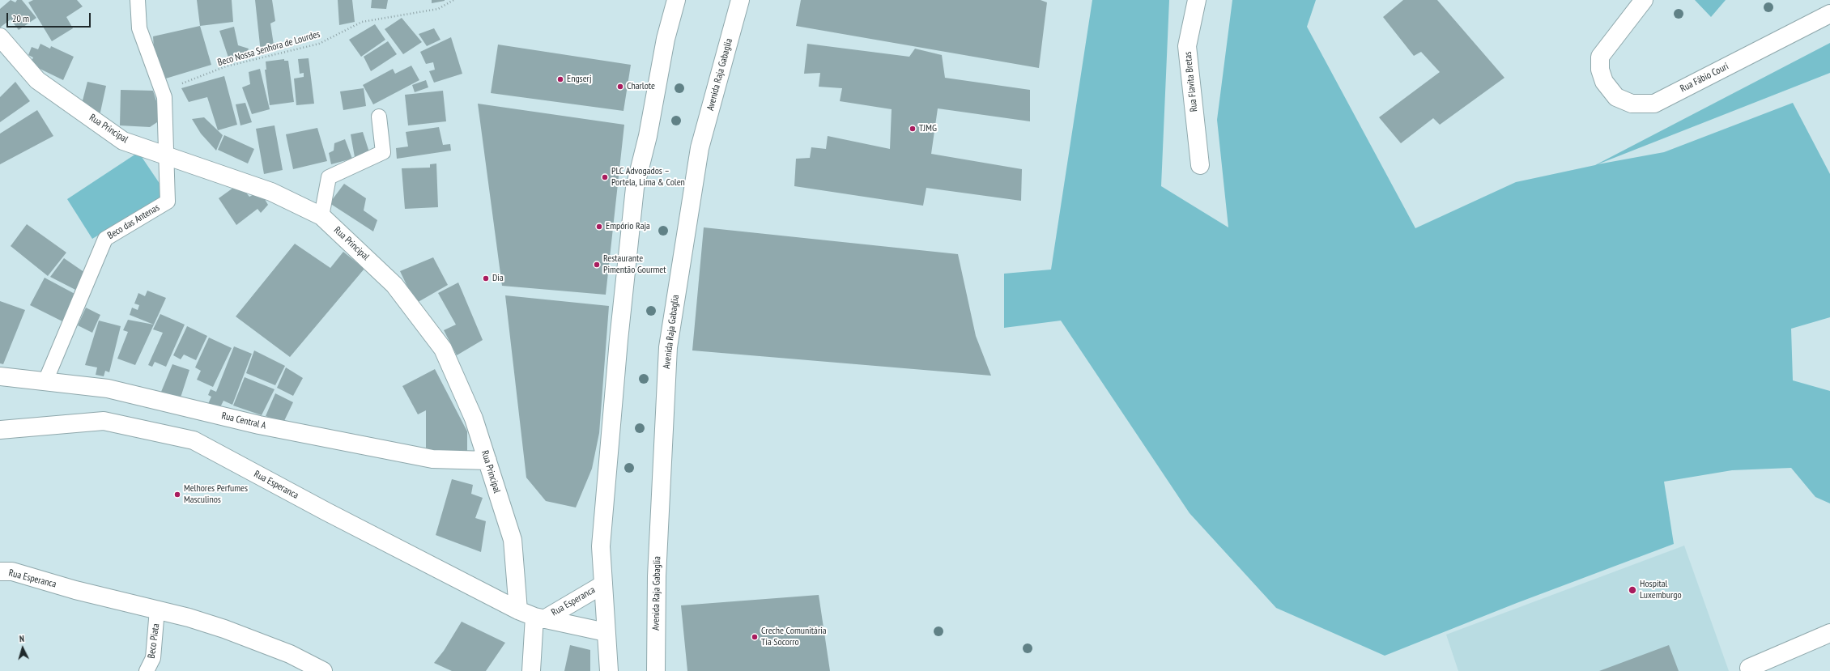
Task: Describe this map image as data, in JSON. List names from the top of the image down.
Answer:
{
  "streets": {
    "street": [
      "Avenida Raja Gabaglia",
      "Rua Fábio Couri",
      "Rua Flavita Bretas",
      "Rua Principal",
      "Rua Central A",
      "Rua Esperanca"
    ],
    "lane": ["Beco das Antenas", "Beco Piata"],
    "path": ["Beco Nossa Senhora de Lourdes"]
  },
  "crossings": [
    ["Beco Nossa Senhora de Lourdes", "Beco das Antenas"],
    ["Rua Principal", "Beco das Antenas"],
    ["Rua Principal", "Rua Central A"],
    ["Rua Principal", "Rua Esperanca"],
    ["Beco das Antenas", "Rua Central A"],
    ["Rua Esperanca", "Beco Piata"]
  ],
  "places": [
    "Engserj",
    "Charlote",
    "TJMG",
    "PLC Advogados – Portela, Lima & Colen",
    "Empório Raja",
    "Restaurante Pimentão Gourmet",
    "Dia",
    "Melhores Perfumes Masculinos",
    "Hospital Luxemburgo",
    "Creche Comunitária Tia Socorro"
  ],
  "scale_bar": "20 m",
  "north": "top"
}
